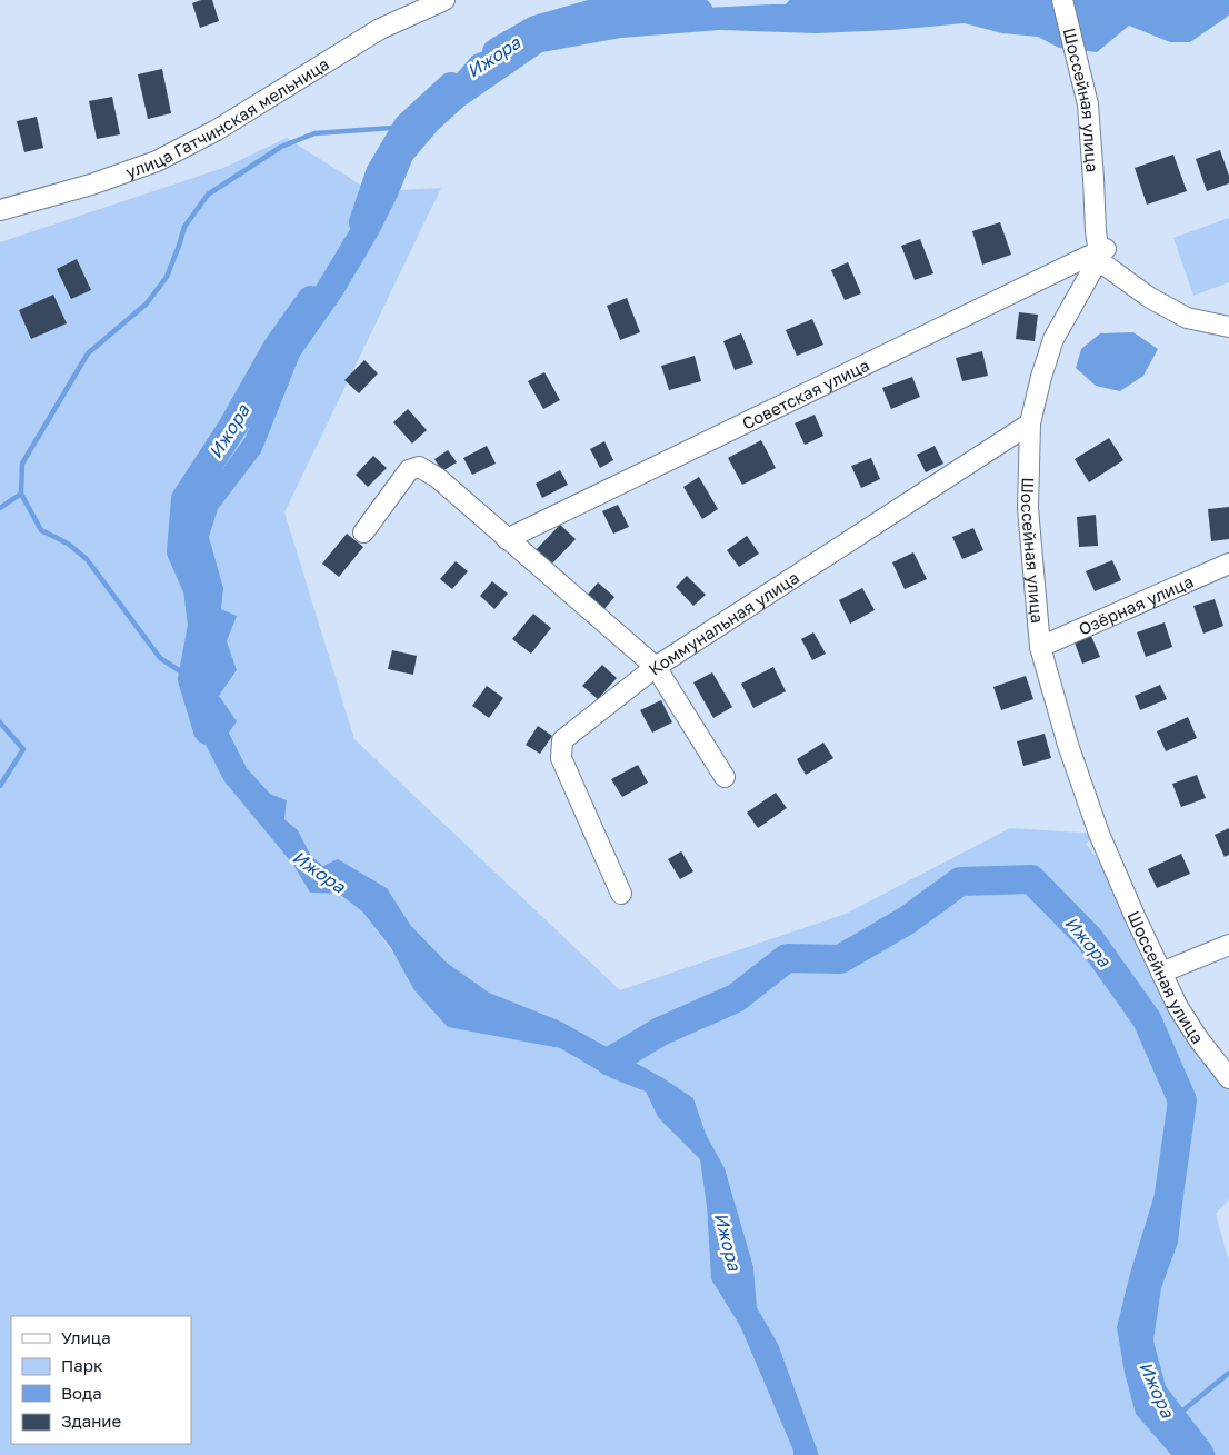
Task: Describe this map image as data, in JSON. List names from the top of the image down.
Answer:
{
  "streets": {
    "street": [
      "Шоссейная улица",
      "улица Гатчинская мельница",
      "Советская улица",
      "Озёрная улица",
      "Коммунальная улица"
    ]
  },
  "crossings": [
    ["Шоссейная улица", "Советская улица"],
    ["Шоссейная улица", "Озёрная улица"],
    ["Шоссейная улица", "Коммунальная улица"]
  ],
  "water": ["Ижора"],
  "legend": [
    "Улица",
    "Парк",
    "Вода",
    "Здание"
  ]
}
